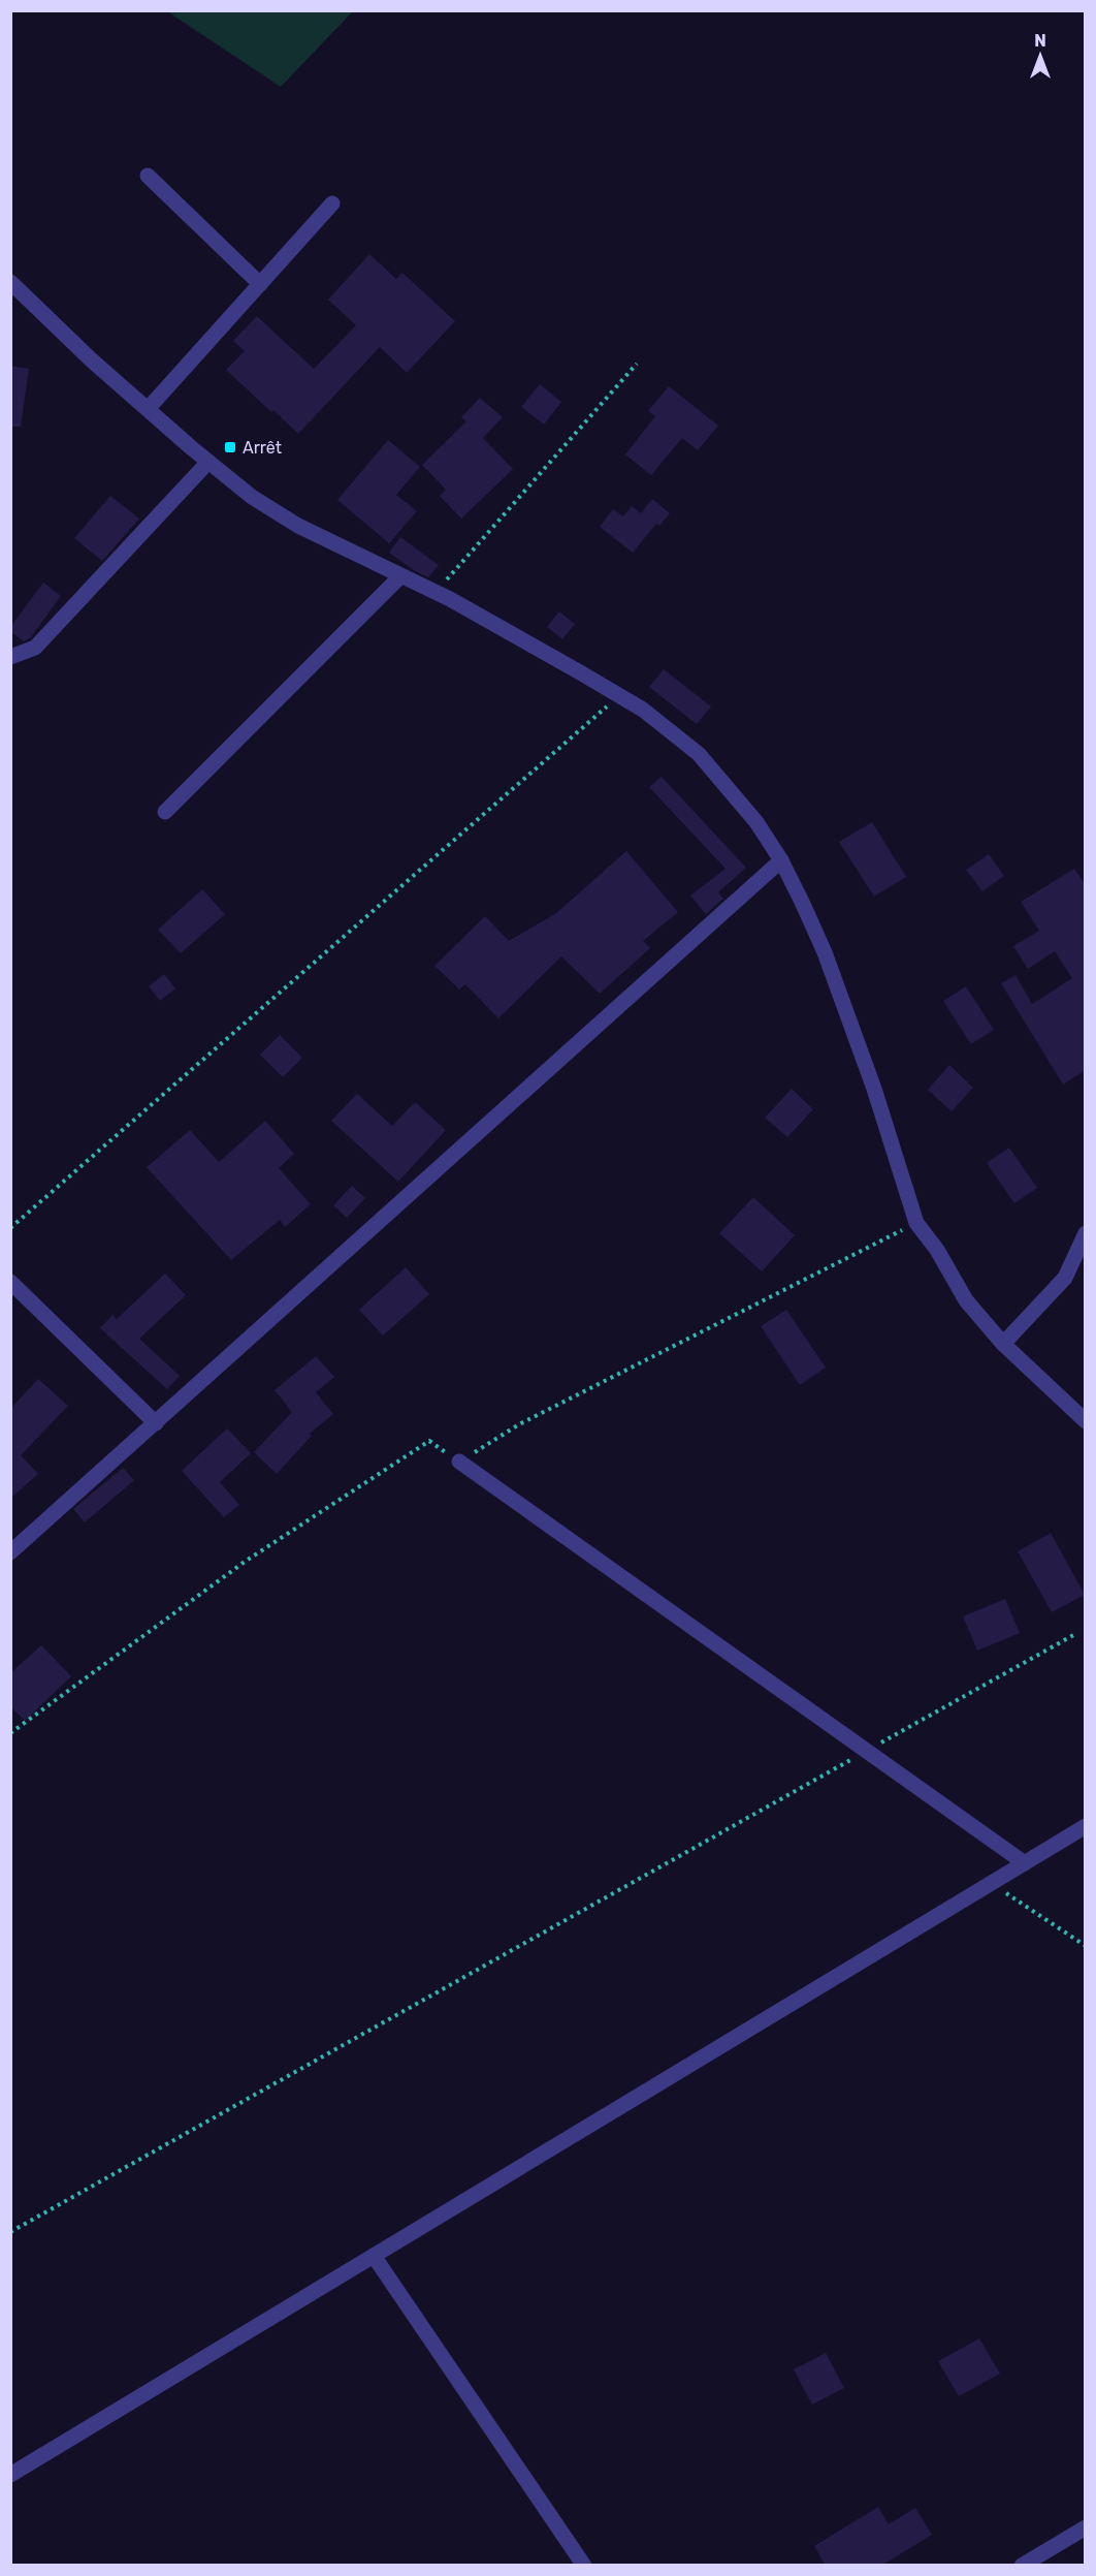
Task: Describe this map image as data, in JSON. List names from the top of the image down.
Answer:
{
  "places": {
    "transit": ["Arrêt"]
  },
  "north": "top"
}
